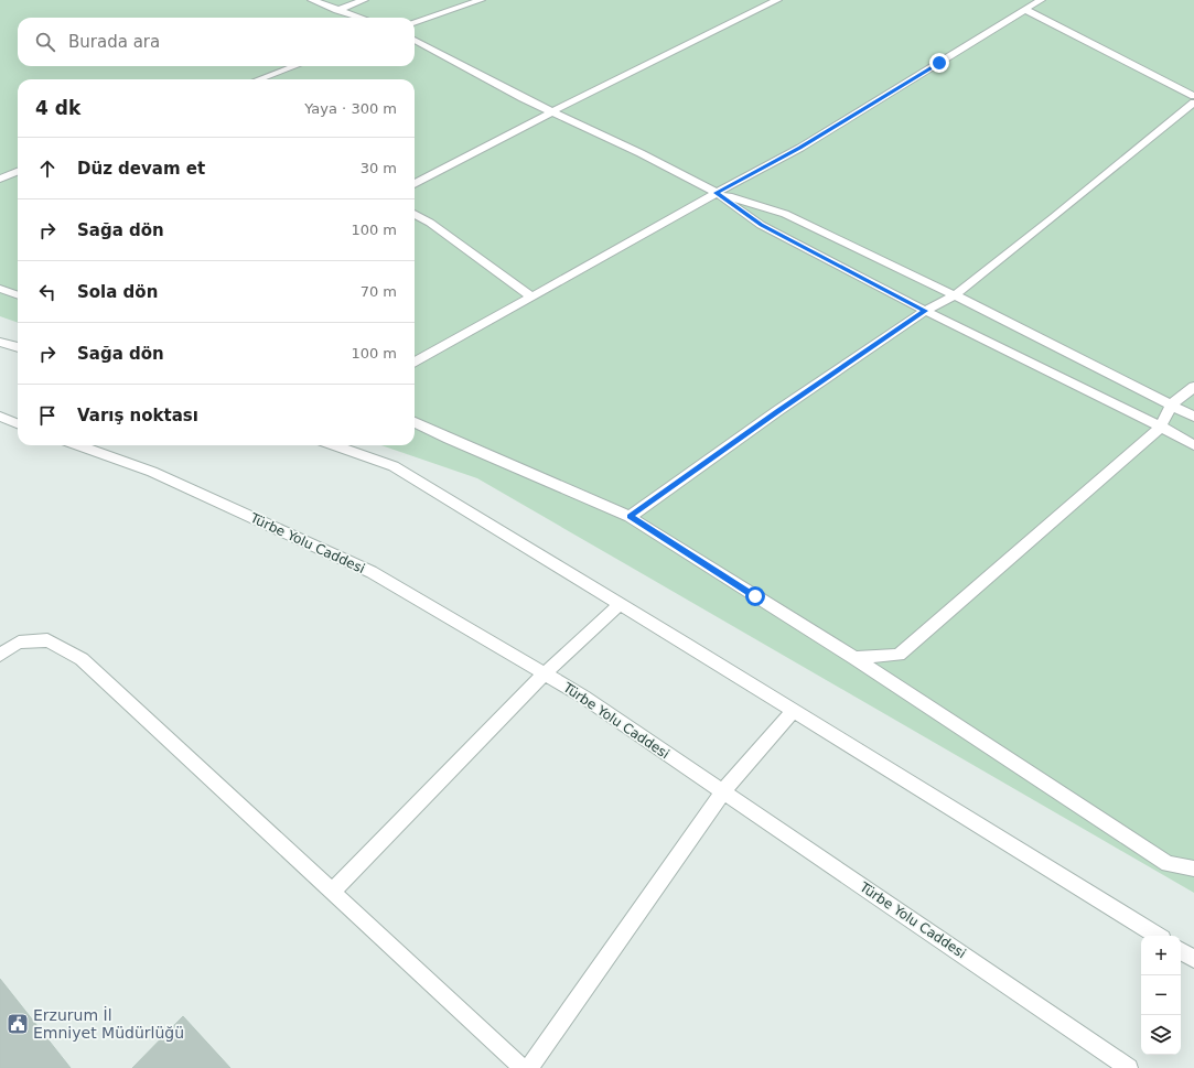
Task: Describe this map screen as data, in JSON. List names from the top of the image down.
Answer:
{
  "streets": {
    "street": ["Türbe Yolu Caddesi"]
  },
  "places": {
    "public building": ["Erzurum İl Emniyet Müdürlüğü"]
  },
  "page": {
    "search": "Burada ara",
    "heading": ["4 dk", "Yaya · 300 m"],
    "list": [
      ["Düz devam et", "30 m"],
      ["Sağa dön", "100 m"],
      ["Sola dön", "70 m"],
      ["Sağa dön", "100 m"],
      "Varış noktası"
    ],
    "map_buttons": ["+", "−"]
  }
}
